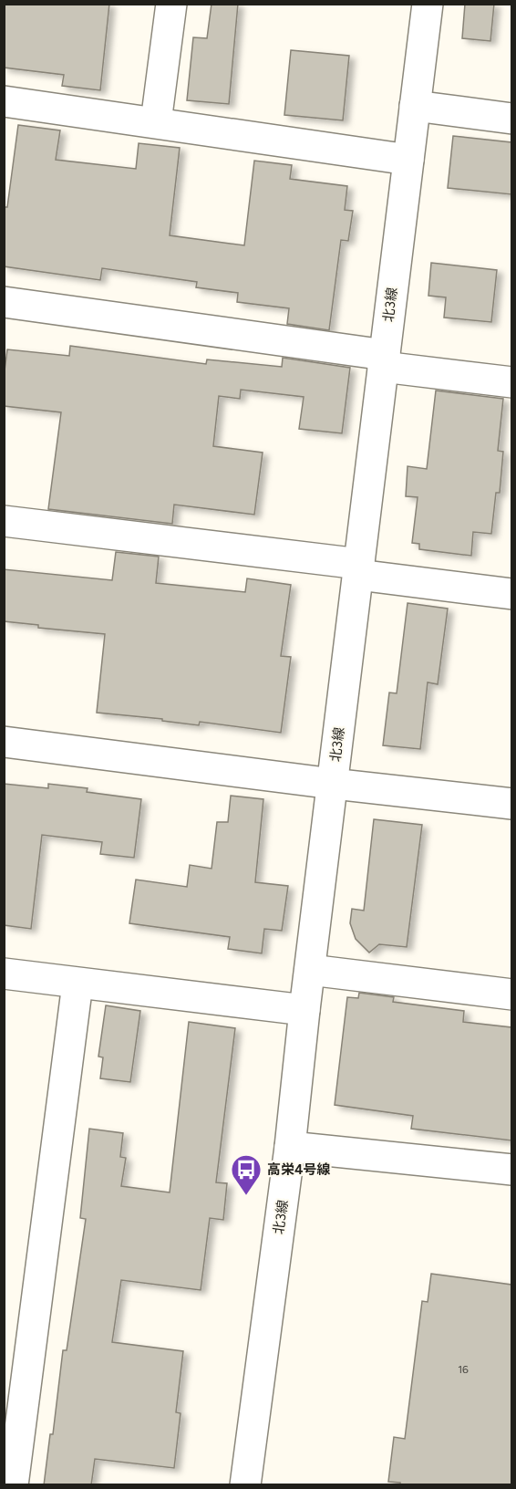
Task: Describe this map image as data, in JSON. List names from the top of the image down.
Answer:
{
  "streets": {
    "street": ["北3線"]
  },
  "places": {
    "bus stop": ["高栄4号線"]
  },
  "house_numbers": ["16"]
}
